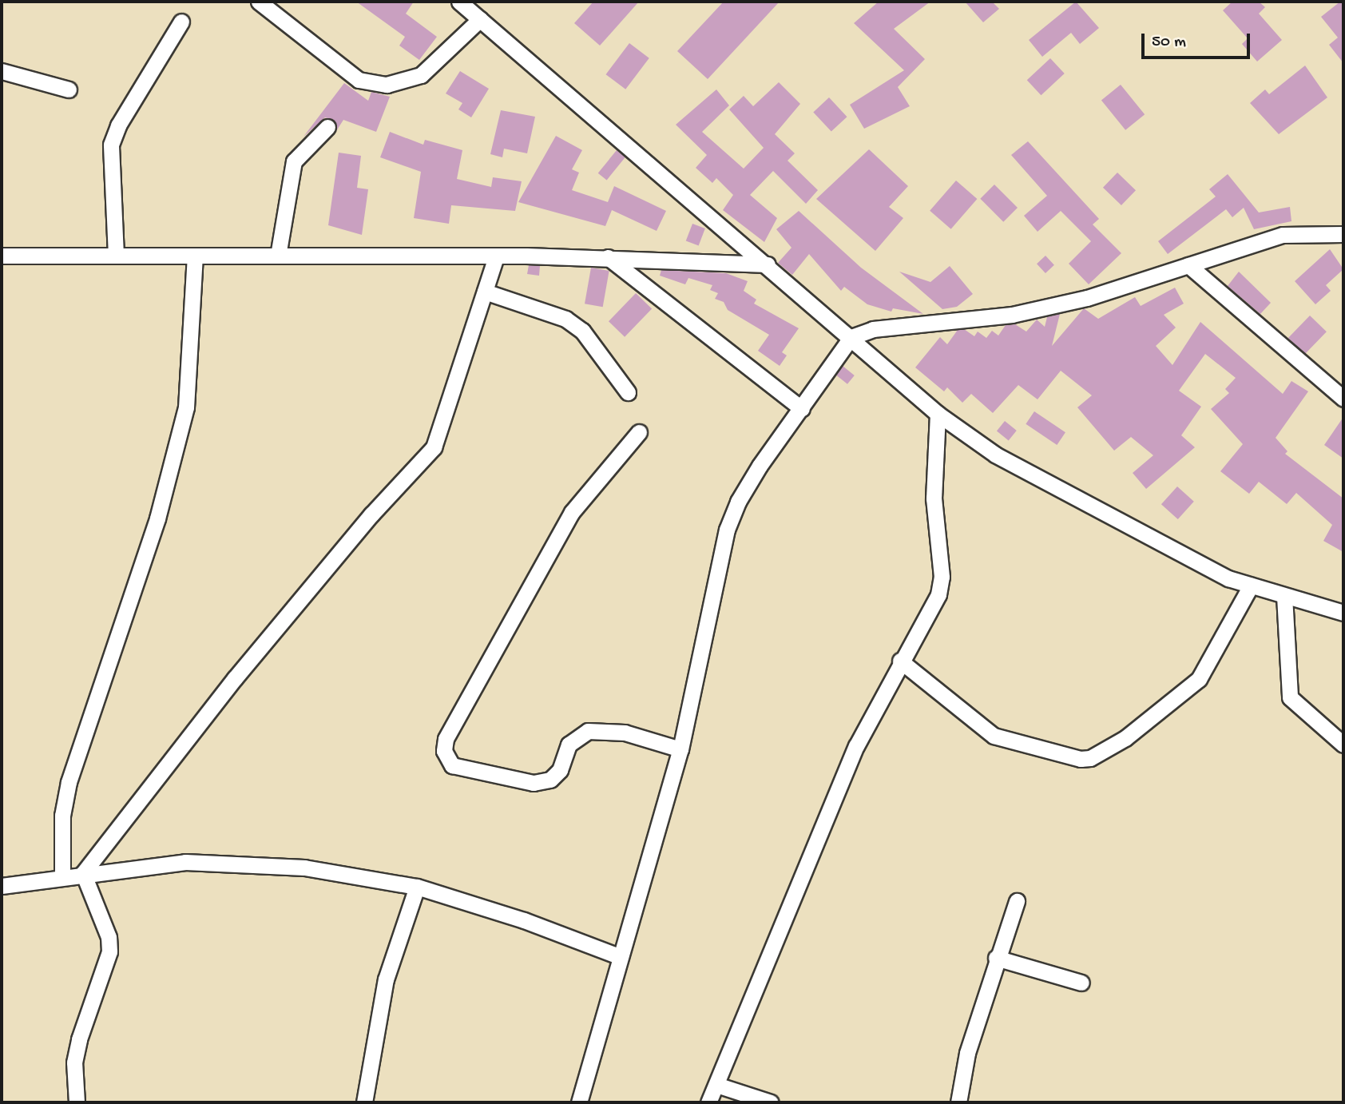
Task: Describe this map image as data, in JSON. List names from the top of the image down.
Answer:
{
  "scale_bar": "50 m"
}
